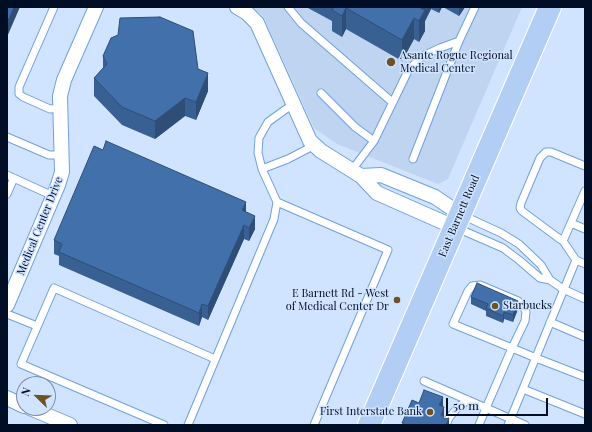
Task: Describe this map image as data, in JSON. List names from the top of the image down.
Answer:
{
  "streets": {
    "main road": ["East Barnett Road"],
    "street": ["Medical Center Drive"]
  },
  "places": [
    "Asante Rogue Regional Medical Center",
    "E Barnett Rd - West of Medical Center Dr",
    "Starbucks",
    "First Interstate Bank"
  ],
  "scale_bar": "50 m",
  "north": "top left"
}
